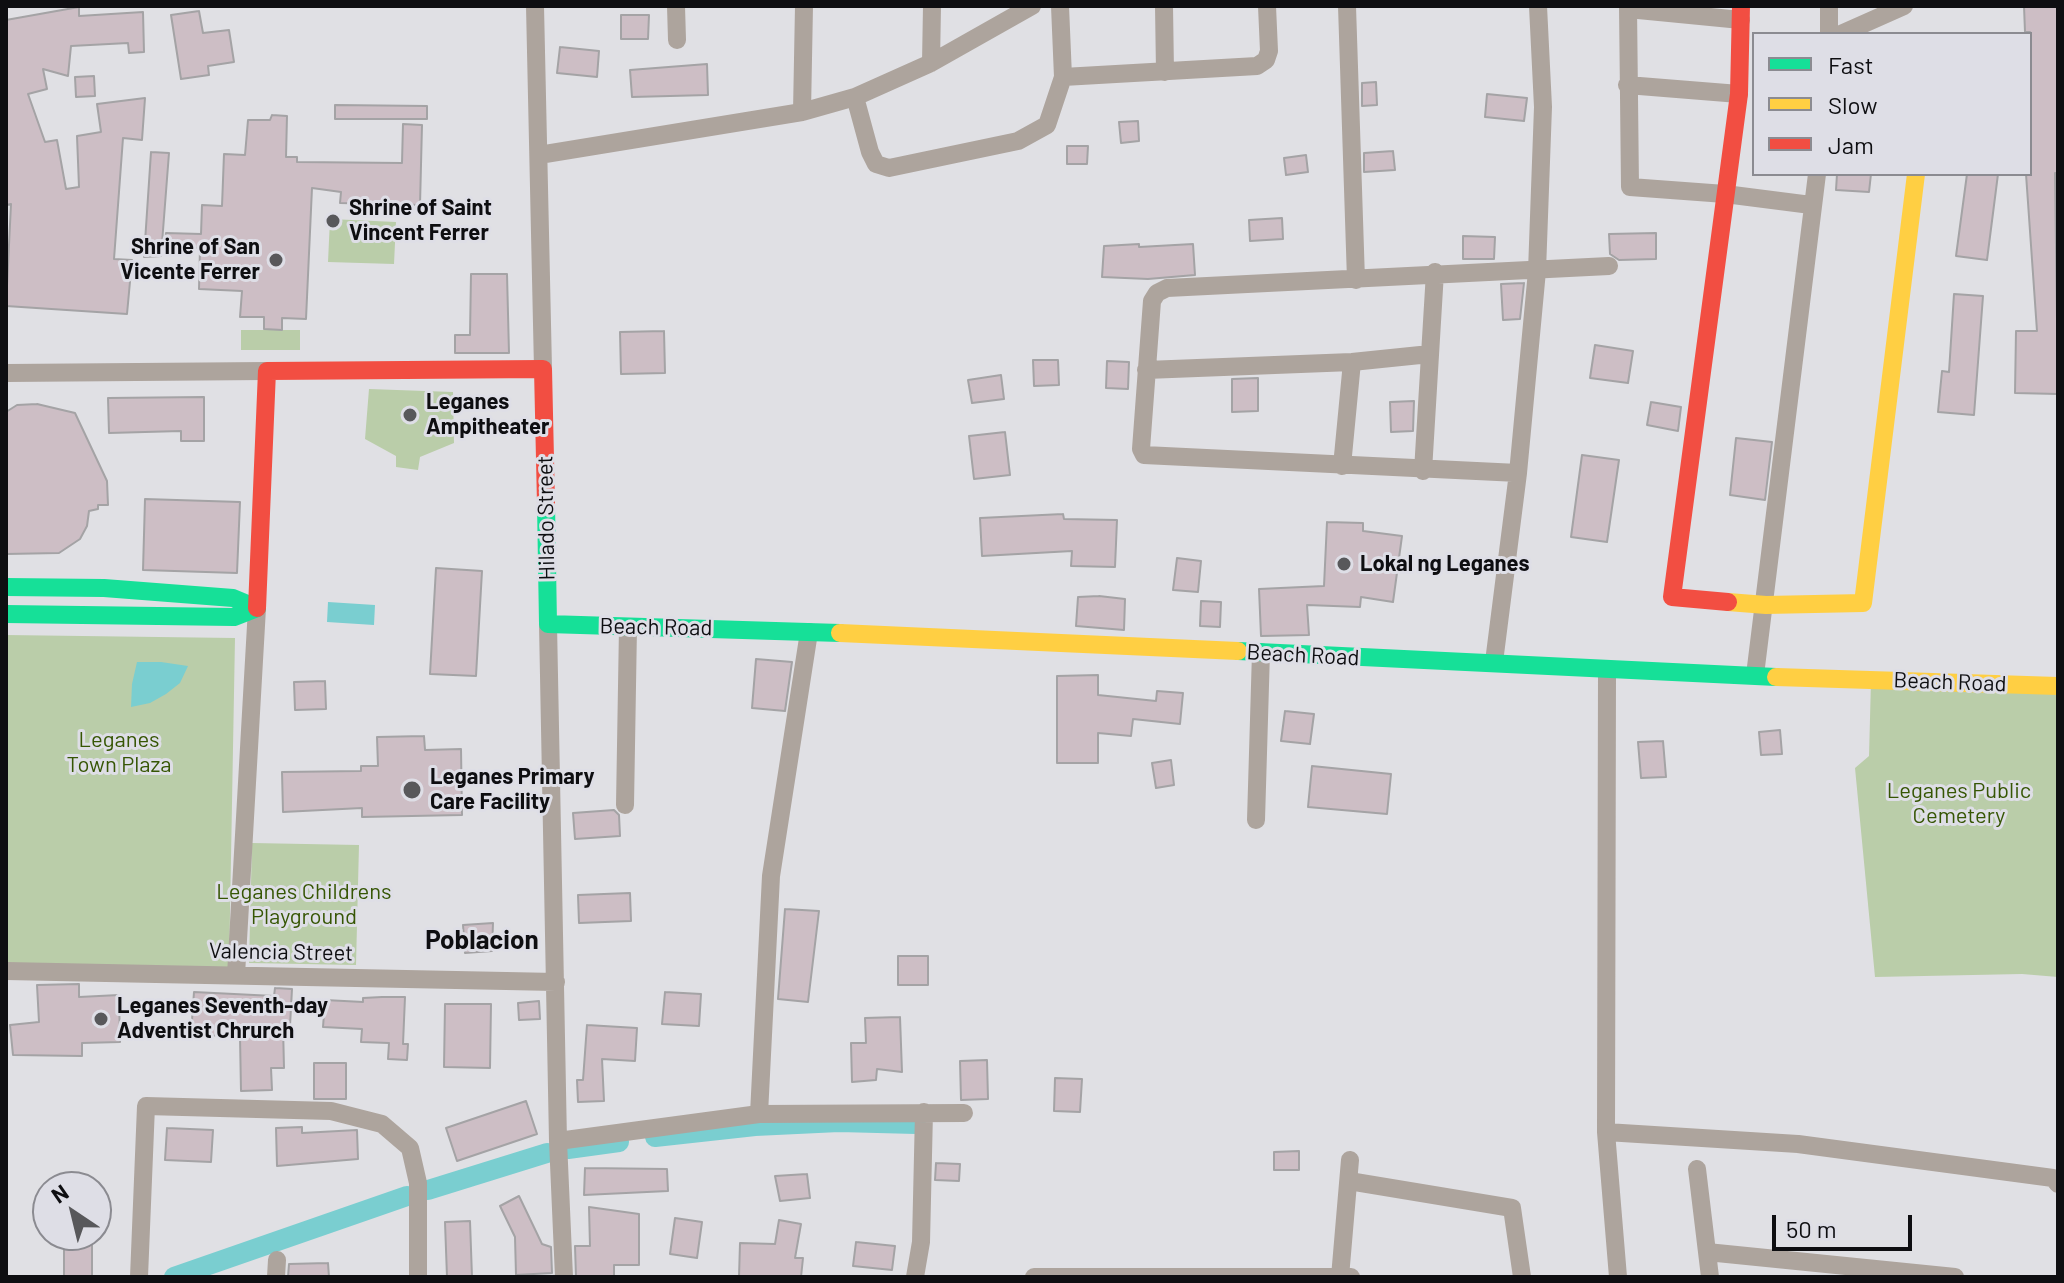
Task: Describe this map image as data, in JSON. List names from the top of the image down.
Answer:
{
  "streets": {
    "main road": ["Hilado Street", "Beach Road"],
    "street": ["Valencia Street"]
  },
  "crossings": [
    ["Hilado Street", "Beach Road"],
    ["Hilado Street", "Valencia Street"]
  ],
  "districts": ["Poblacion"],
  "parks": ["Leganes Town Plaza", "Leganes Public Cemetery", "Leganes Childrens Playground"],
  "places": [
    "Shrine of Saint Vincent Ferrer",
    "Shrine of San Vicente Ferrer",
    "Leganes Ampitheater",
    "Lokal ng Leganes",
    "Leganes Primary Care Facility",
    "Leganes Seventh-day Adventist Chrurch"
  ],
  "legend": ["Fast", "Slow", "Jam"],
  "scale_bar": "50 m",
  "north": "top left"
}
